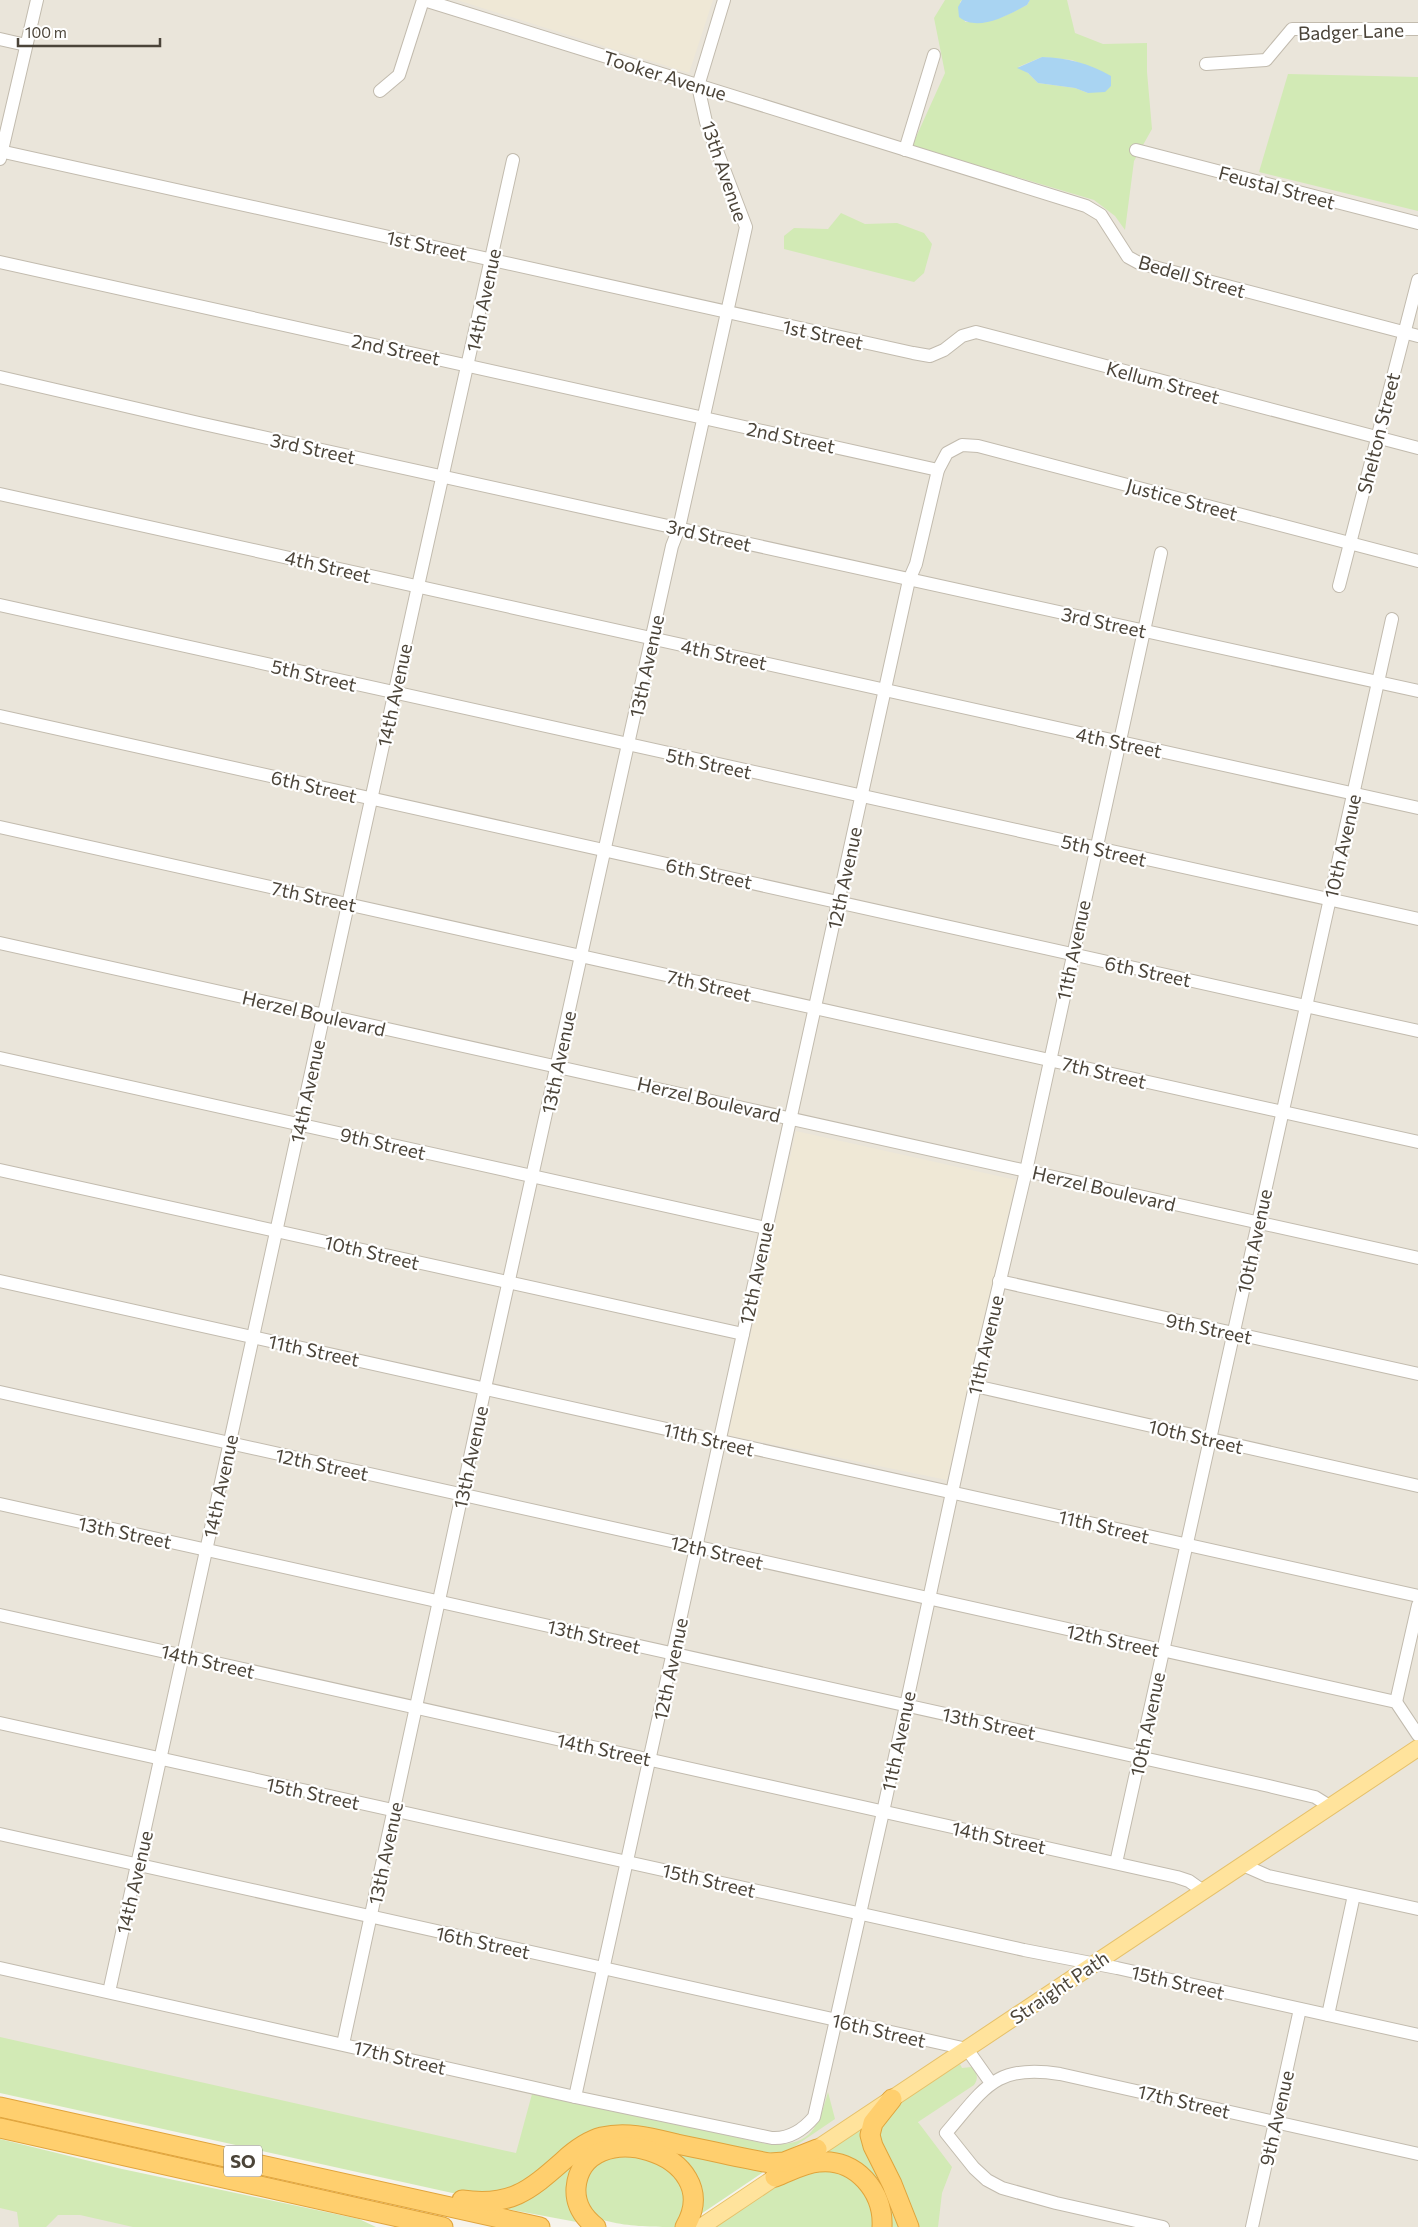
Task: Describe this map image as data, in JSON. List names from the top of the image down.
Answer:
{
  "streets": {
    "highway": ["SO"],
    "main road": ["Straight Path"],
    "street": [
      "Badger Lane",
      "Tooker Avenue",
      "13th Avenue",
      "Feustal Street",
      "1st Street",
      "Bedell Street",
      "14th Avenue",
      "2nd Street",
      "Kellum Street",
      "Shelton Street",
      "3rd Street",
      "Justice Street",
      "4th Street",
      "5th Street",
      "6th Street",
      "10th Avenue",
      "12th Avenue",
      "7th Street",
      "11th Avenue",
      "Herzel Boulevard",
      "9th Street",
      "10th Street",
      "11th Street",
      "12th Street",
      "13th Street",
      "14th Street",
      "15th Street",
      "16th Street",
      "17th Street",
      "9th Avenue"
    ]
  },
  "crossings": [
    ["Tooker Avenue", "13th Avenue"],
    ["Tooker Avenue", "Bedell Street"],
    ["13th Avenue", "1st Street"],
    ["13th Avenue", "2nd Street"],
    ["13th Avenue", "3rd Street"],
    ["13th Avenue", "4th Street"],
    ["13th Avenue", "5th Street"],
    ["13th Avenue", "6th Street"],
    ["13th Avenue", "7th Street"],
    ["13th Avenue", "Herzel Boulevard"],
    ["13th Avenue", "9th Street"],
    ["13th Avenue", "10th Street"],
    ["13th Avenue", "11th Street"],
    ["13th Avenue", "12th Street"],
    ["13th Avenue", "13th Street"],
    ["13th Avenue", "14th Street"],
    ["13th Avenue", "15th Street"],
    ["13th Avenue", "16th Street"],
    ["13th Avenue", "17th Street"],
    ["1st Street", "14th Avenue"],
    ["1st Street", "Kellum Street"],
    ["Bedell Street", "Shelton Street"],
    ["14th Avenue", "2nd Street"],
    ["14th Avenue", "3rd Street"],
    ["14th Avenue", "4th Street"],
    ["14th Avenue", "5th Street"],
    ["14th Avenue", "6th Street"],
    ["14th Avenue", "7th Street"],
    ["14th Avenue", "Herzel Boulevard"],
    ["14th Avenue", "9th Street"],
    ["14th Avenue", "10th Street"],
    ["14th Avenue", "11th Street"],
    ["14th Avenue", "12th Street"],
    ["14th Avenue", "13th Street"],
    ["14th Avenue", "14th Street"],
    ["14th Avenue", "15th Street"],
    ["14th Avenue", "16th Street"],
    ["14th Avenue", "17th Street"],
    ["2nd Street", "12th Avenue"],
    ["Kellum Street", "Shelton Street"],
    ["Shelton Street", "Justice Street"],
    ["3rd Street", "10th Avenue"],
    ["3rd Street", "12th Avenue"],
    ["3rd Street", "11th Avenue"],
    ["Justice Street", "12th Avenue"],
    ["4th Street", "10th Avenue"],
    ["4th Street", "12th Avenue"],
    ["4th Street", "11th Avenue"],
    ["5th Street", "10th Avenue"],
    ["5th Street", "12th Avenue"],
    ["5th Street", "11th Avenue"],
    ["6th Street", "10th Avenue"],
    ["6th Street", "12th Avenue"],
    ["6th Street", "11th Avenue"],
    ["10th Avenue", "7th Street"],
    ["10th Avenue", "Herzel Boulevard"],
    ["10th Avenue", "9th Street"],
    ["10th Avenue", "10th Street"],
    ["10th Avenue", "11th Street"],
    ["10th Avenue", "12th Street"],
    ["10th Avenue", "13th Street"],
    ["10th Avenue", "14th Street"],
    ["12th Avenue", "7th Street"],
    ["12th Avenue", "Herzel Boulevard"],
    ["12th Avenue", "9th Street"],
    ["12th Avenue", "10th Street"],
    ["12th Avenue", "11th Street"],
    ["12th Avenue", "12th Street"],
    ["12th Avenue", "13th Street"],
    ["12th Avenue", "14th Street"],
    ["12th Avenue", "15th Street"],
    ["12th Avenue", "16th Street"],
    ["12th Avenue", "17th Street"],
    ["7th Street", "11th Avenue"],
    ["11th Avenue", "Herzel Boulevard"],
    ["11th Avenue", "9th Street"],
    ["11th Avenue", "10th Street"],
    ["11th Avenue", "11th Street"],
    ["11th Avenue", "12th Street"],
    ["11th Avenue", "13th Street"],
    ["11th Avenue", "14th Street"],
    ["11th Avenue", "15th Street"],
    ["11th Avenue", "16th Street"],
    ["11th Avenue", "17th Street"],
    ["13th Street", "Straight Path"],
    ["14th Street", "Straight Path"],
    ["15th Street", "Straight Path"],
    ["15th Street", "9th Avenue"],
    ["16th Street", "Straight Path"],
    ["17th Street", "9th Avenue"]
  ],
  "scale_bar": "100 m"
}
